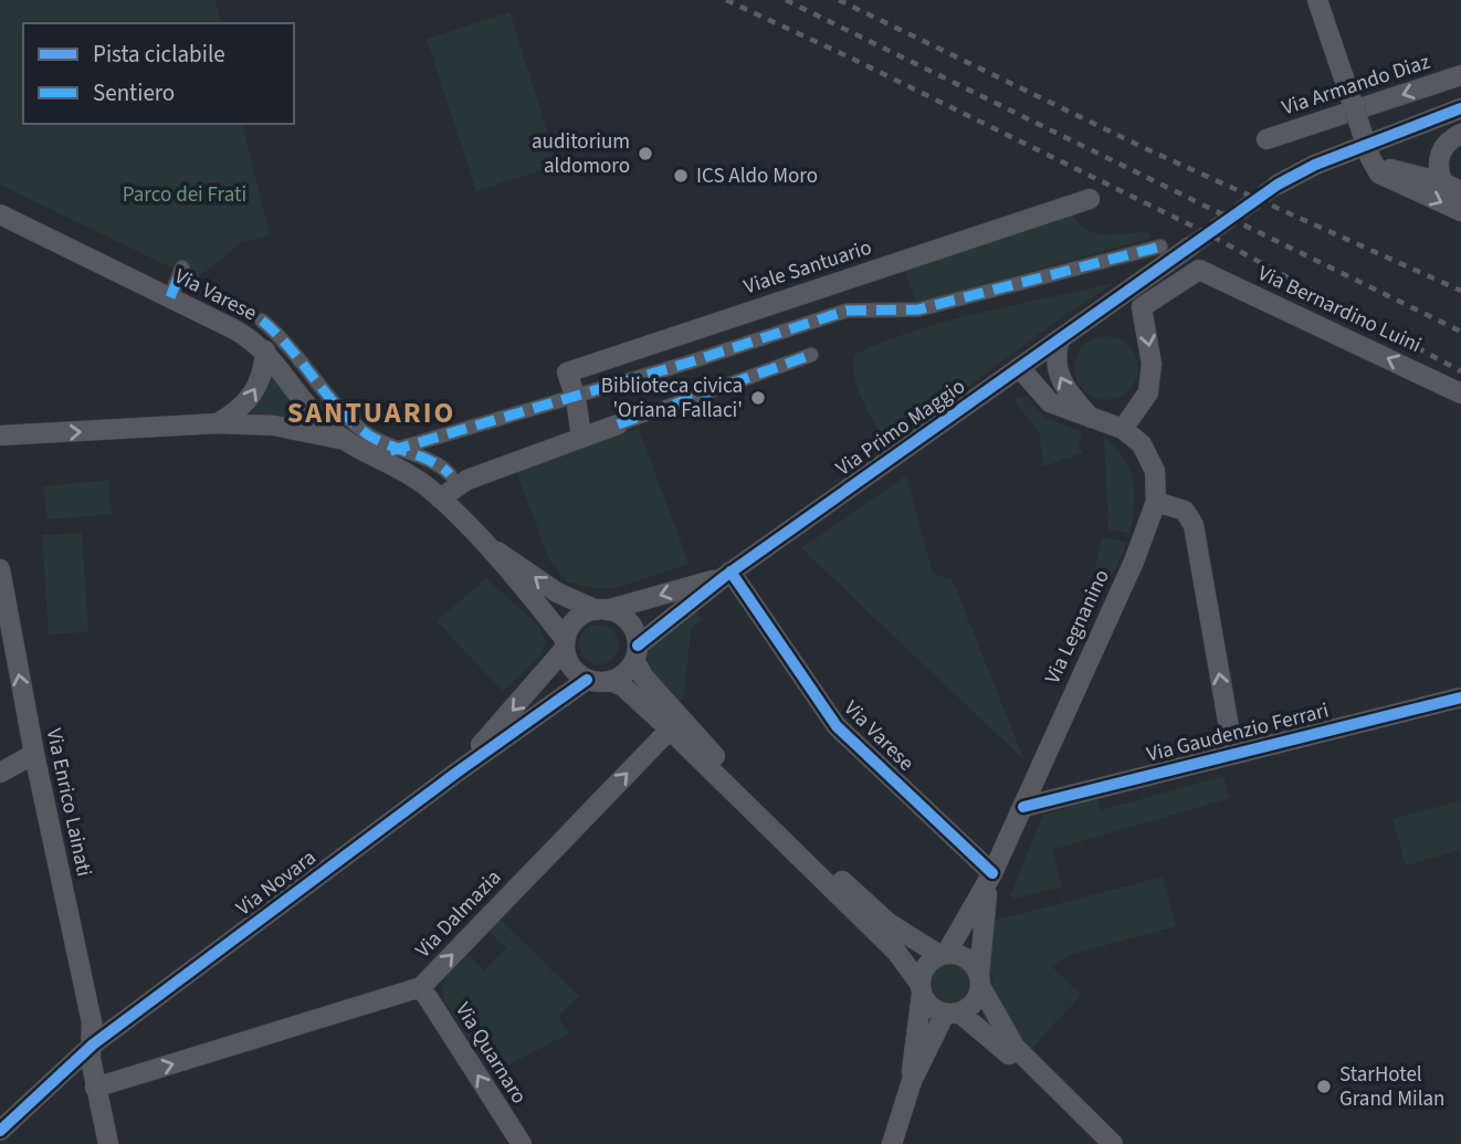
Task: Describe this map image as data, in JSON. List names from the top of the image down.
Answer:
{
  "streets": {
    "street": [
      "Via Armando Diaz",
      "Viale Santuario",
      "Via Varese",
      "Via Bernardino Luini",
      "Via Primo Maggio",
      "Via Legnanino",
      "Via Gaudenzio Ferrari",
      "Via Enrico Lainati",
      "Via Novara",
      "Via Dalmazia",
      "Via Quarnaro"
    ]
  },
  "crossings": [
    ["Via Varese", "Via Primo Maggio"],
    ["Via Varese", "Via Legnanino"],
    ["Via Varese", "Via Novara"],
    ["Via Bernardino Luini", "Via Legnanino"],
    ["Via Primo Maggio", "Via Legnanino"],
    ["Via Primo Maggio", "Via Novara"],
    ["Via Legnanino", "Via Gaudenzio Ferrari"],
    ["Via Enrico Lainati", "Via Novara"],
    ["Via Enrico Lainati", "Via Dalmazia"],
    ["Via Dalmazia", "Via Quarnaro"]
  ],
  "one_way": ["Via Dalmazia", "Via Quarnaro"],
  "districts": ["SANTUARIO"],
  "parks": ["Parco dei Frati"],
  "places": [
    "auditorium aldomoro",
    "ICS Aldo Moro",
    "Biblioteca civica 'Oriana Fallaci'",
    "StarHotel Grand Milan"
  ],
  "legend": ["Pista ciclabile", "Sentiero"]
}
